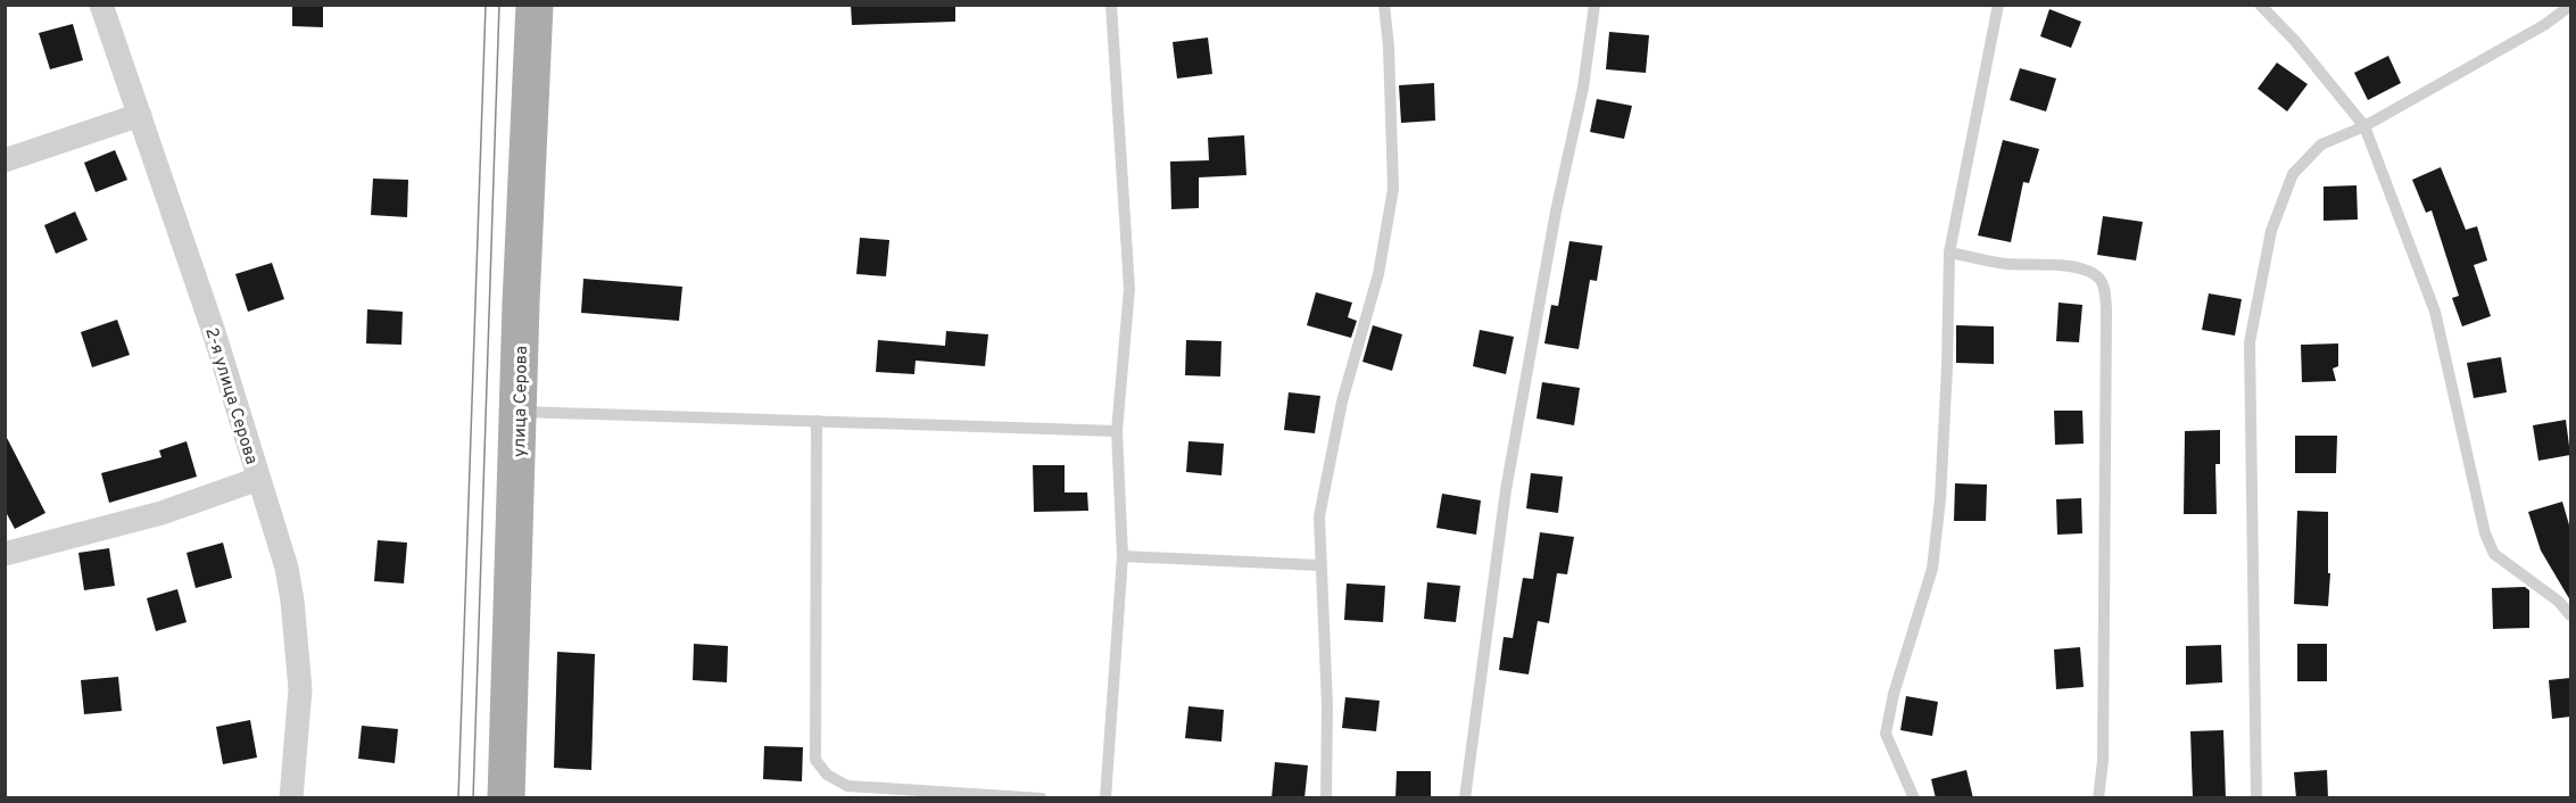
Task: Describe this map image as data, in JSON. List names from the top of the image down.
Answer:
{
  "streets": {
    "main road": ["улица Серова"],
    "street": ["2-я улица Серова"]
  }
}
